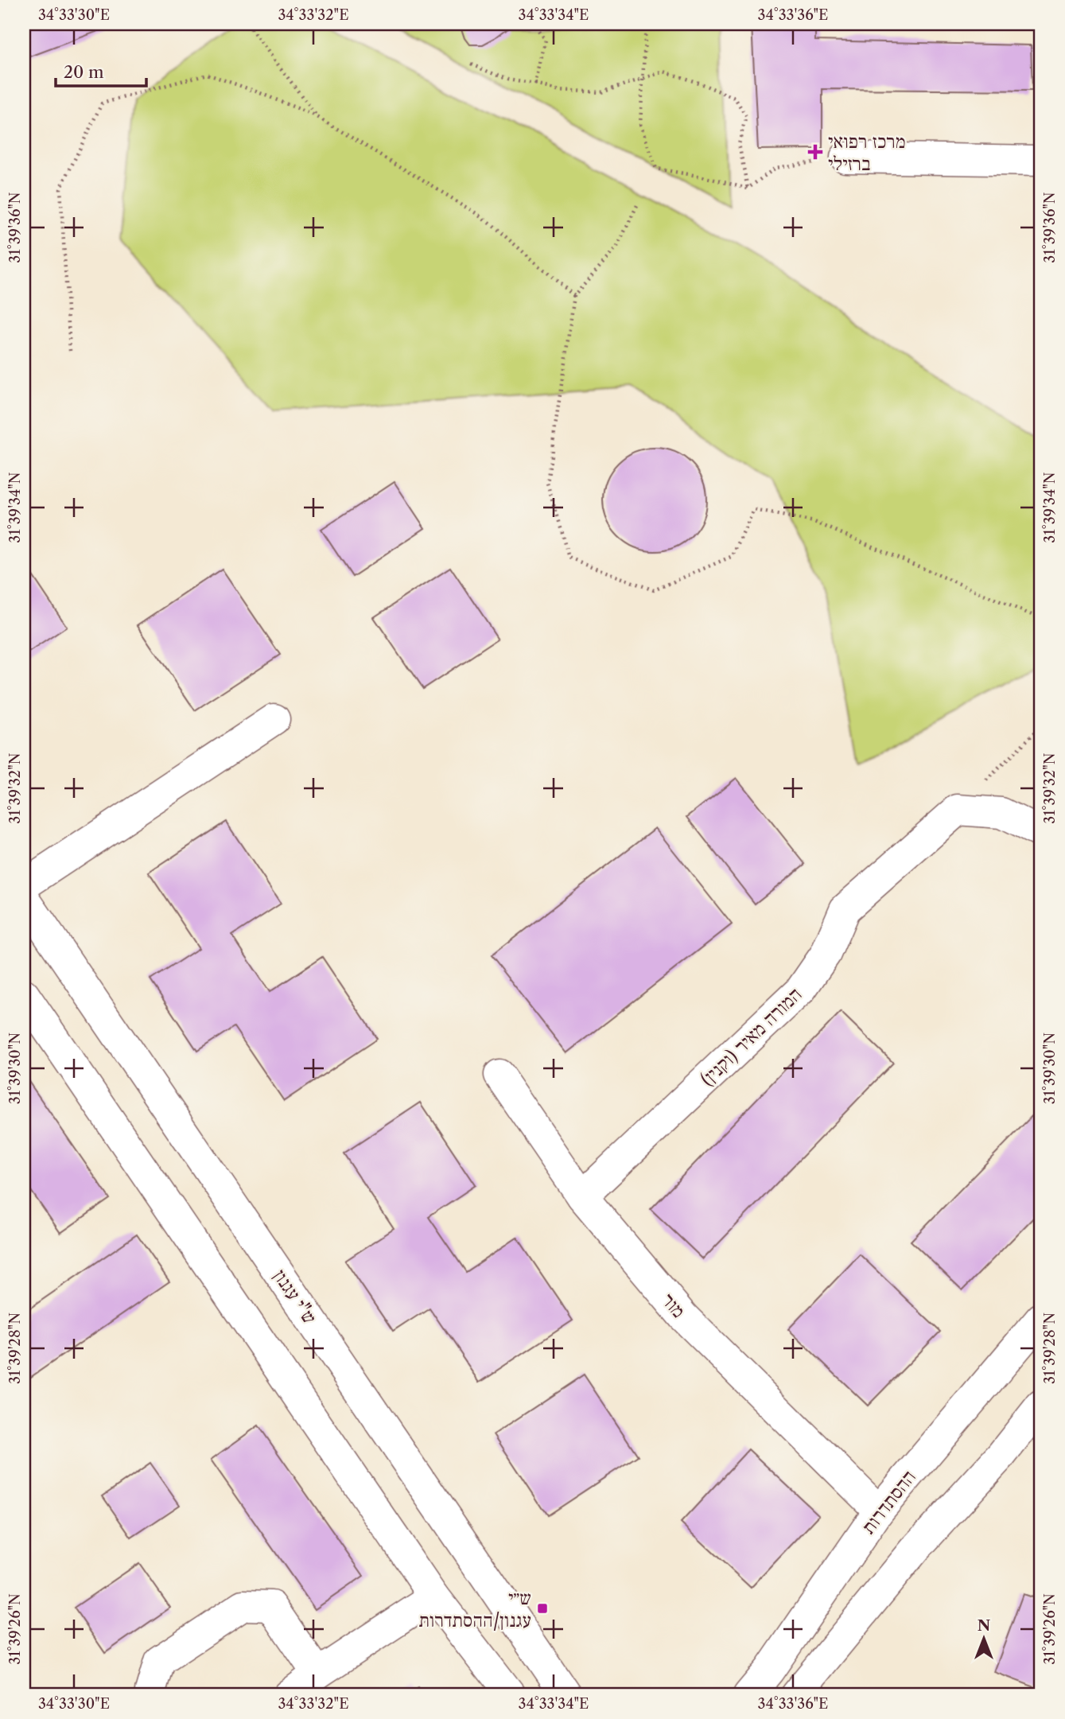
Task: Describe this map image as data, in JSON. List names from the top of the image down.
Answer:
{
  "streets": {
    "street": [
      "המורה מאיר (וקנין)",
      "ש\"י עגנון",
      "מור",
      "ההסתדרות"
    ]
  },
  "crossings": [
    ["המורה מאיר (וקנין)", "מור"],
    ["מור", "ההסתדרות"]
  ],
  "places": {
    "health": ["מרכז רפואי ברזילי"],
    "transit": ["ש״י עגנון/ההסתדרות"]
  },
  "scale_bar": "20 m",
  "north": "top",
  "coordinates": [
    "34°33'30\"E",
    "34°33'32\"E",
    "34°33'34\"E",
    "34°33'36\"E",
    "31°39'36\"N",
    "31°39'34\"N",
    "31°39'32\"N",
    "31°39'30\"N",
    "31°39'28\"N",
    "31°39'26\"N"
  ]
}
